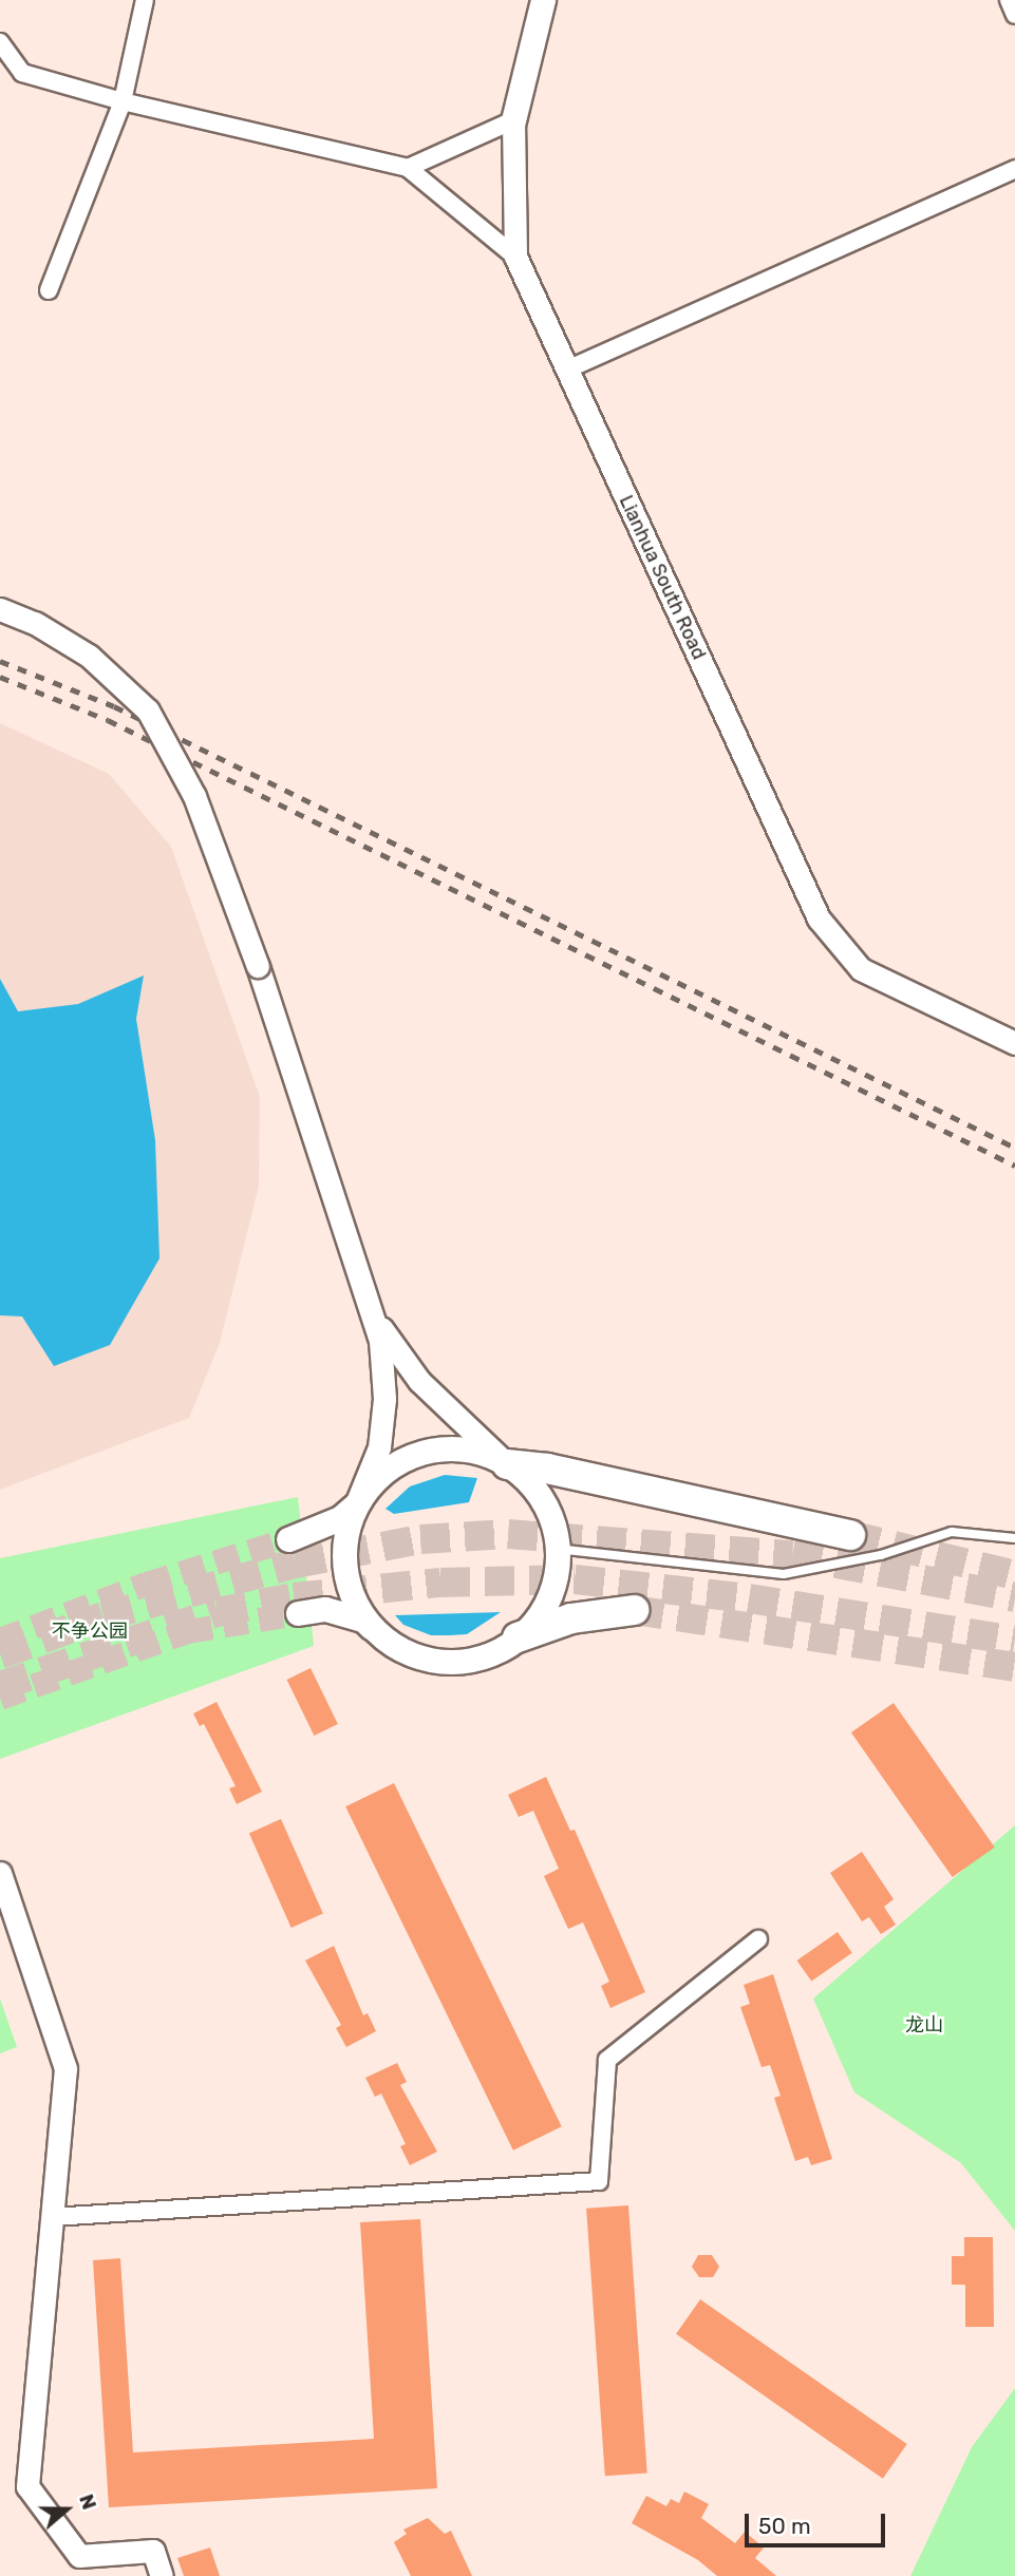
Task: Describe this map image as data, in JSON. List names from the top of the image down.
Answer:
{
  "streets": {
    "main road": ["Lianhua South Road"]
  },
  "parks": ["不争公园", "龙山"],
  "scale_bar": "50 m",
  "north": "right"
}
